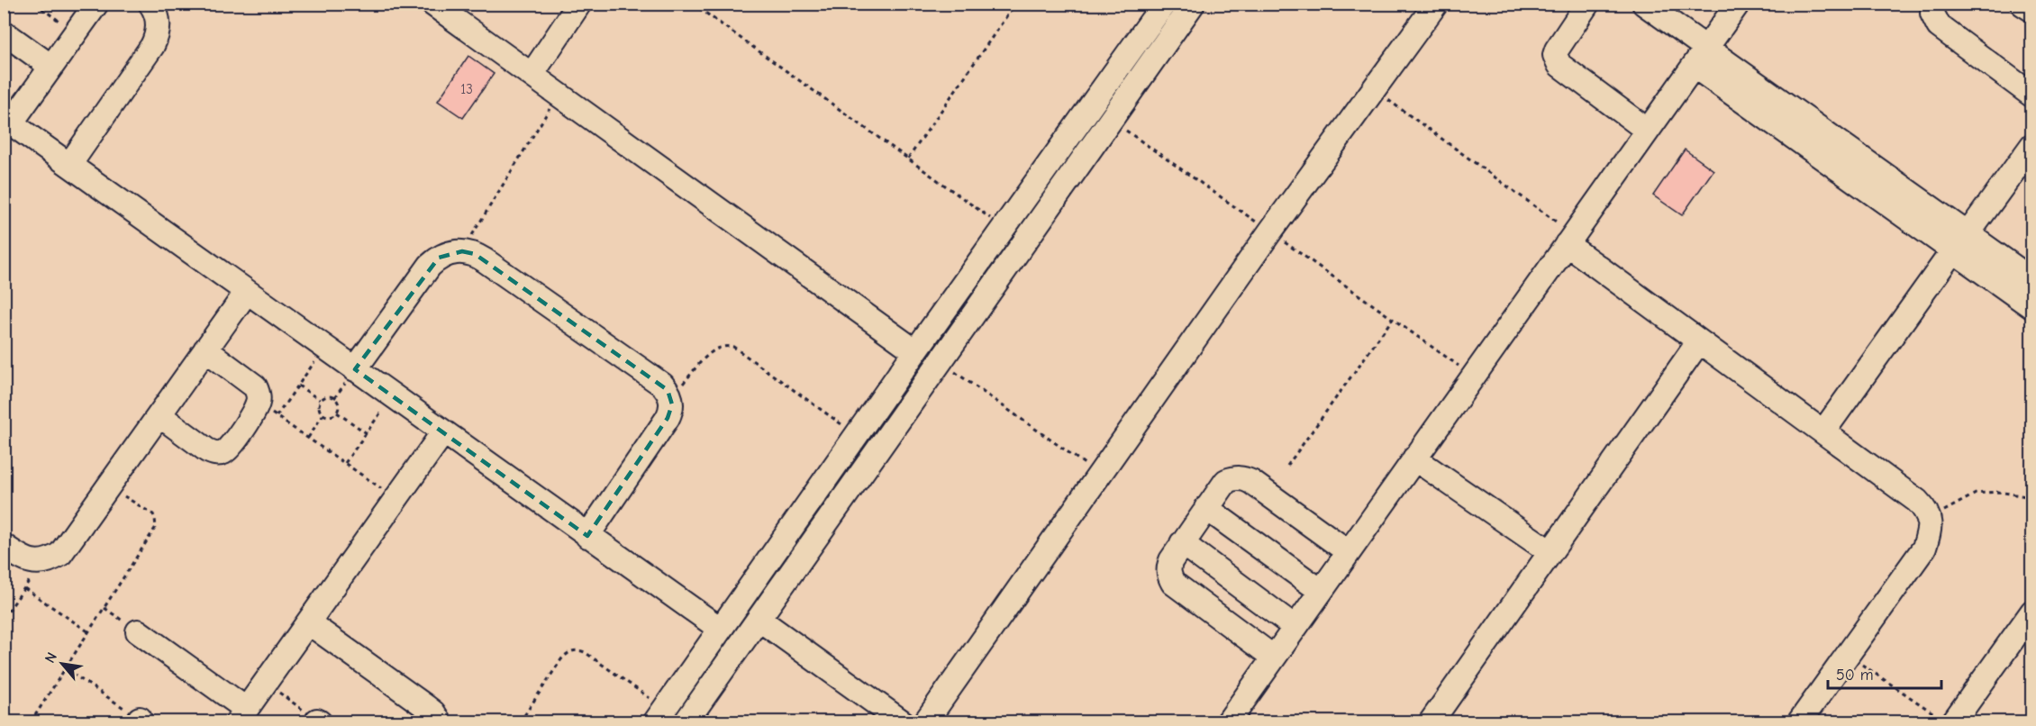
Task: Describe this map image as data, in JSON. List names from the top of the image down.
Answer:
{
  "house_numbers": ["13"],
  "scale_bar": "50 m",
  "north": "top left"
}
